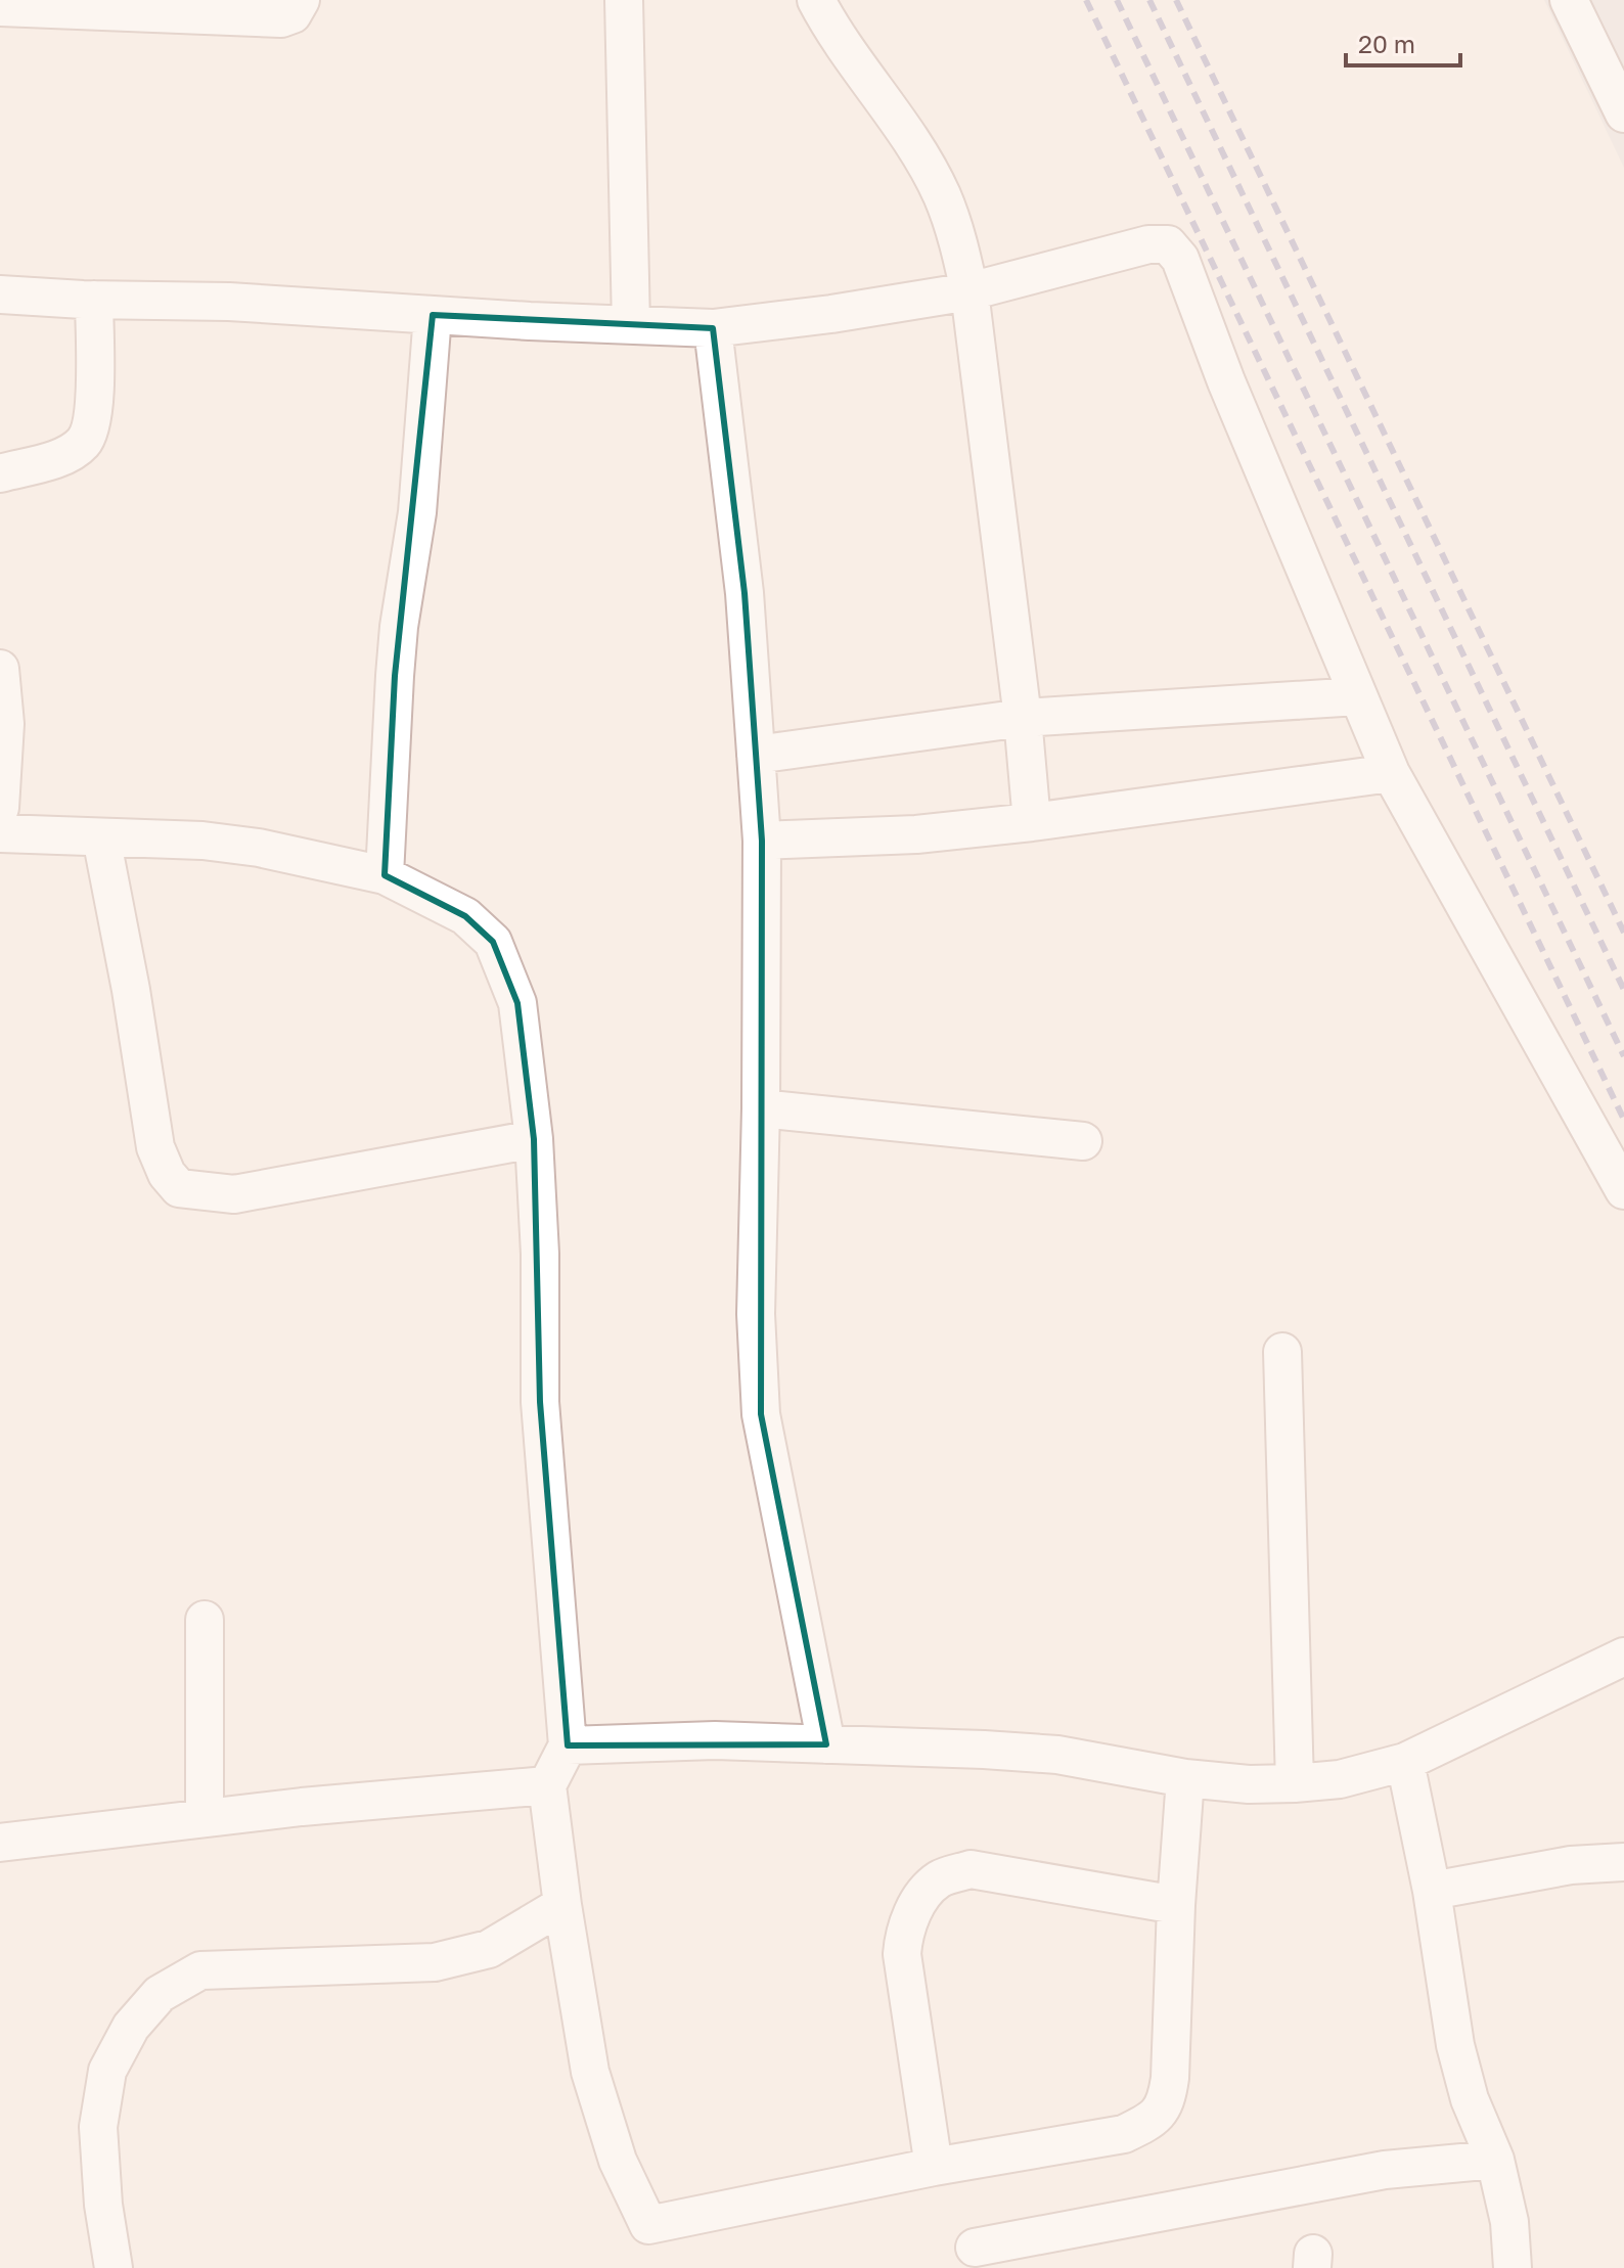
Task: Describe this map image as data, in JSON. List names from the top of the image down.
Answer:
{
  "scale_bar": "20 m"
}
